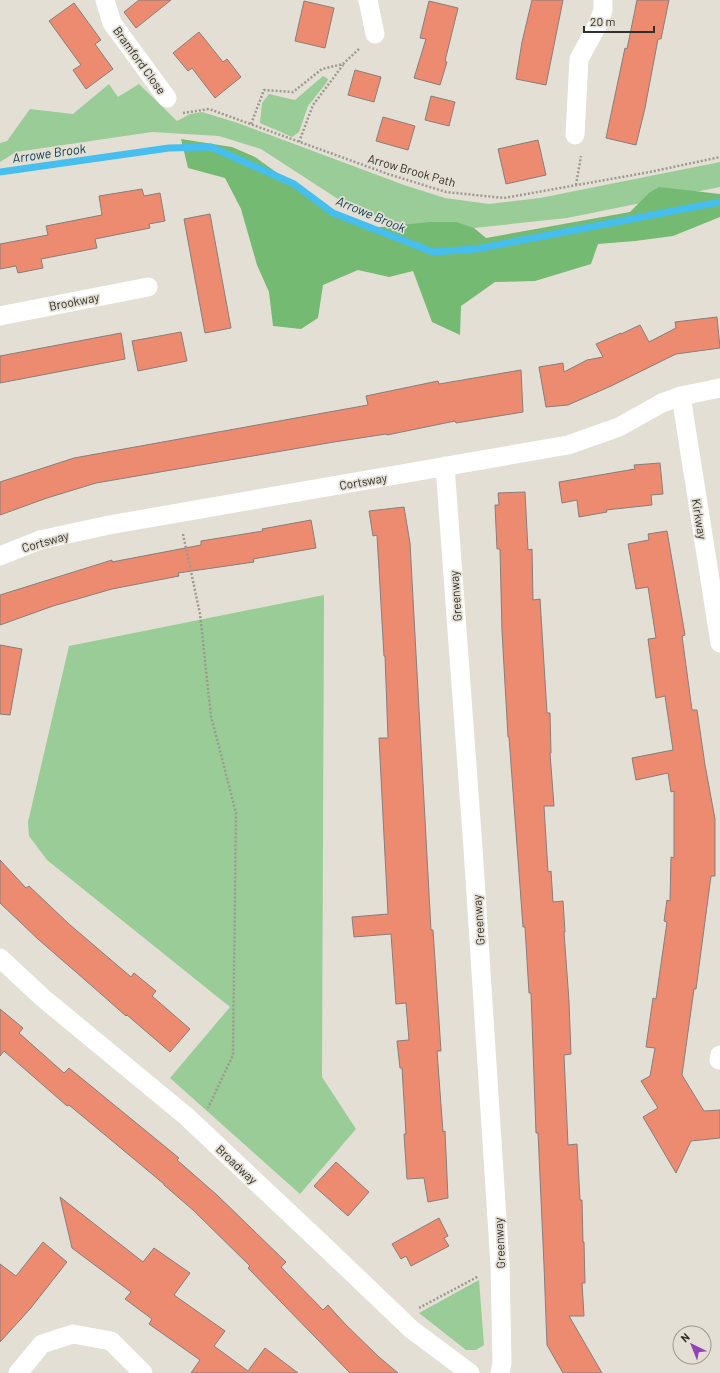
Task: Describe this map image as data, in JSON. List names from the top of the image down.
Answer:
{
  "streets": {
    "street": [
      "Bramford Close",
      "Brookway",
      "Cortsway",
      "Kirkway",
      "Greenway",
      "Broadway"
    ],
    "path": ["Arrow Brook Path"]
  },
  "crossings": [
    ["Bramford Close", "Arrow Brook Path"],
    ["Cortsway", "Kirkway"],
    ["Cortsway", "Greenway"]
  ],
  "water": ["Arrowe Brook"],
  "scale_bar": "20 m",
  "north": "top left"
}
